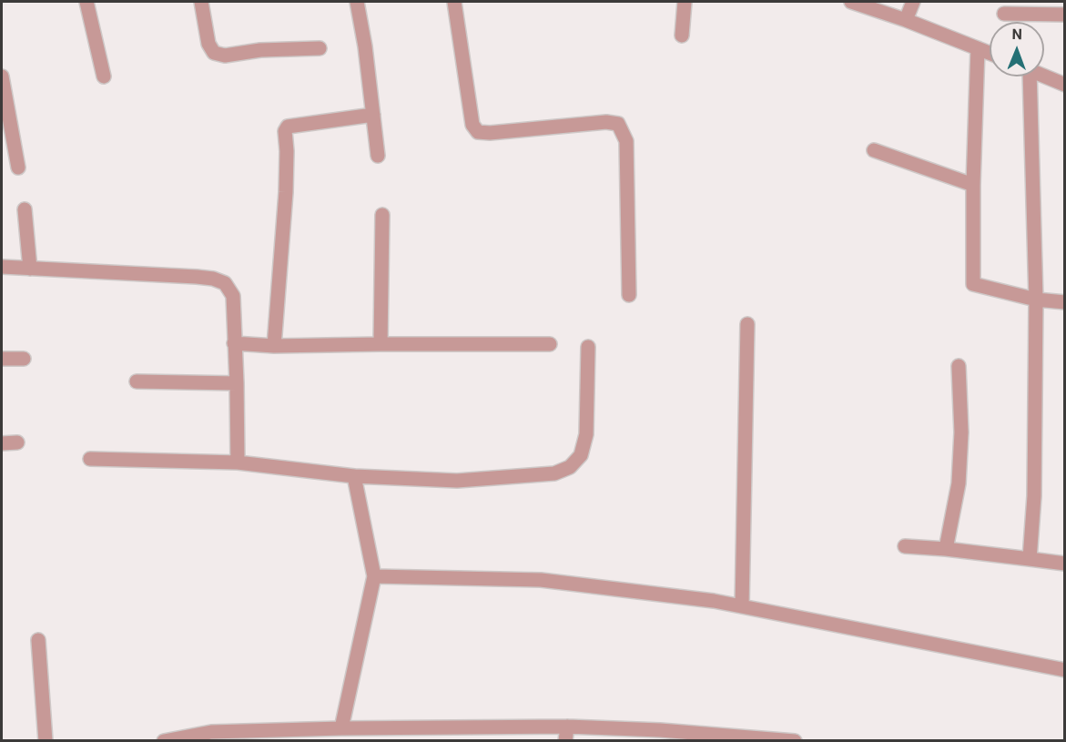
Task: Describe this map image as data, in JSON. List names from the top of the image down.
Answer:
{
  "north": "top"
}
